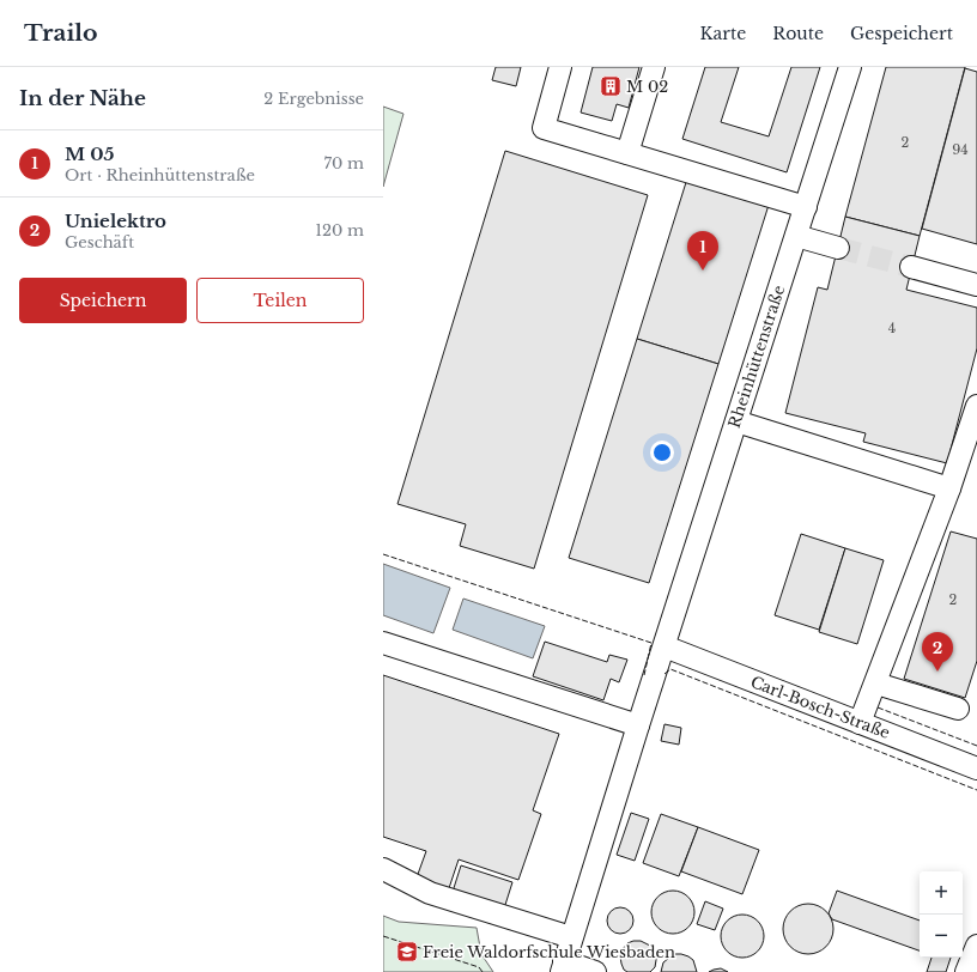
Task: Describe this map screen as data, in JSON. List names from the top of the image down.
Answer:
{
  "streets": {
    "street": ["Rheinhüttenstraße", "Carl-Bosch-Straße"]
  },
  "crossings": [
    ["Rheinhüttenstraße", "Carl-Bosch-Straße"]
  ],
  "places": {
    "building": ["M 02"],
    "school or university": ["Freie Waldorfschule Wiesbaden"]
  },
  "house_numbers": [
    "2",
    "94",
    "4",
    "2"
  ],
  "page": {
    "header": "Trailo",
    "nav": ["Karte", "Route", "Gespeichert"],
    "heading": ["In der Nähe", "2 Ergebnisse"],
    "list": [
      {
        "mark": "1",
        "name": "M 05",
        "note": "Ort · Rheinhüttenstraße",
        "value": "70 m"
      },
      {
        "mark": "2",
        "name": "Unielektro",
        "note": "Geschäft",
        "value": "120 m"
      }
    ],
    "pins": ["1", "2"],
    "buttons": ["Speichern", "Teilen"],
    "map_buttons": ["+", "−"]
  }
}
